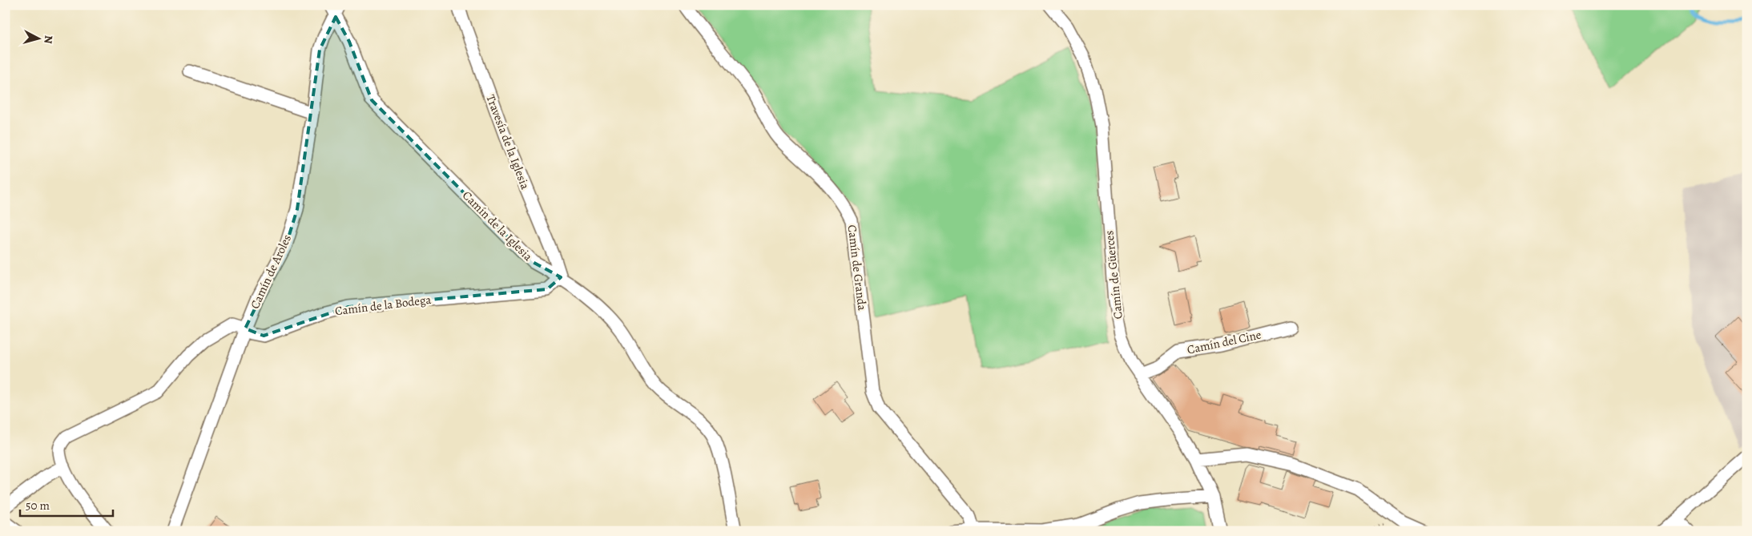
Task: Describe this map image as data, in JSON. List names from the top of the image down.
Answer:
{
  "streets": {
    "street": [
      "Travesía de la Iglesia",
      "Camín de la Iglesia",
      "Camín de Granda",
      "Camín de Aroles",
      "Camín de Güerces",
      "Camín de la Bodega",
      "Camín del Cine"
    ]
  },
  "crossings": [
    ["Travesía de la Iglesia", "Camín de la Iglesia"],
    ["Travesía de la Iglesia", "Camín de la Bodega"],
    ["Camín de la Iglesia", "Camín de Aroles"],
    ["Camín de la Iglesia", "Camín de la Bodega"],
    ["Camín de Aroles", "Camín de la Bodega"],
    ["Camín de Güerces", "Camín del Cine"]
  ],
  "scale_bar": "50 m",
  "north": "right"
}
